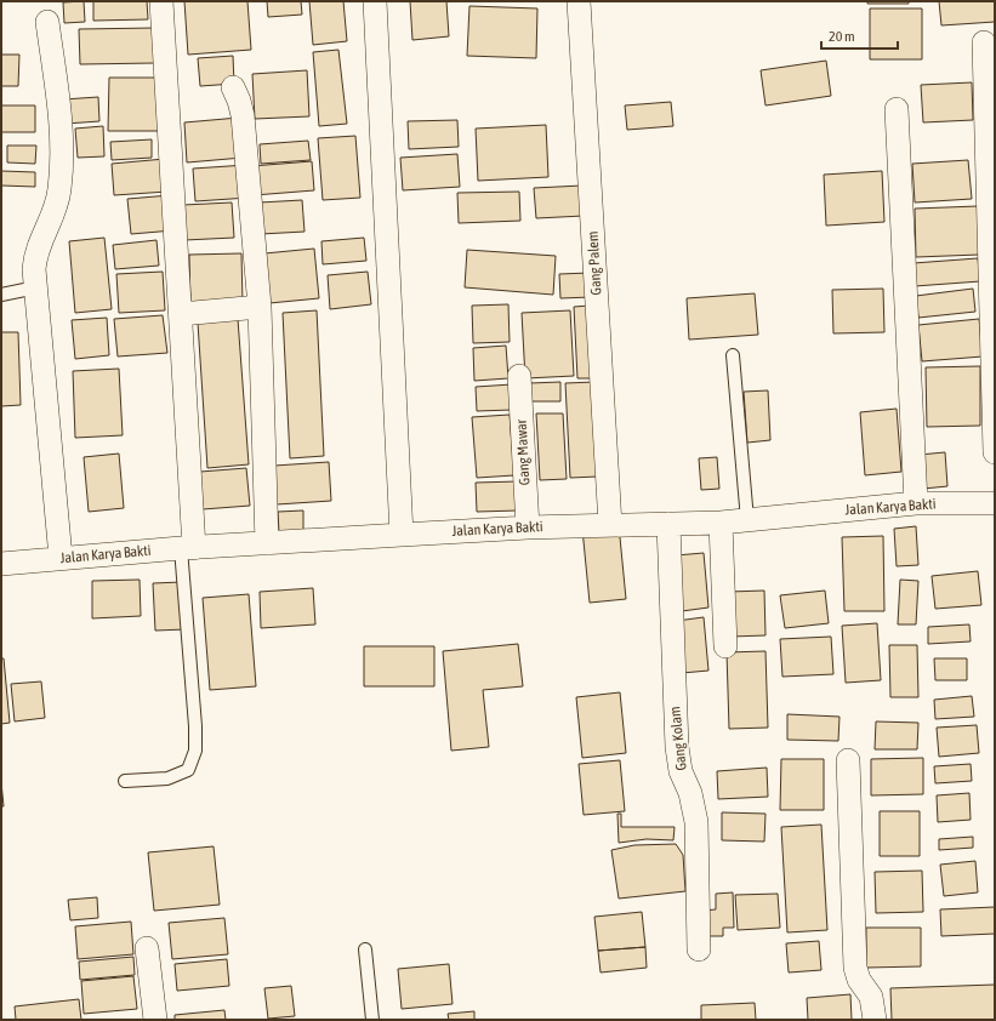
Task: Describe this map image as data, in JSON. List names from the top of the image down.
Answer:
{
  "streets": {
    "street": [
      "Gang Palem",
      "Gang Mawar",
      "Jalan Karya Bakti",
      "Gang Kolam"
    ]
  },
  "crossings": [
    ["Gang Palem", "Jalan Karya Bakti"],
    ["Gang Mawar", "Jalan Karya Bakti"],
    ["Jalan Karya Bakti", "Gang Kolam"]
  ],
  "scale_bar": "20 m"
}
